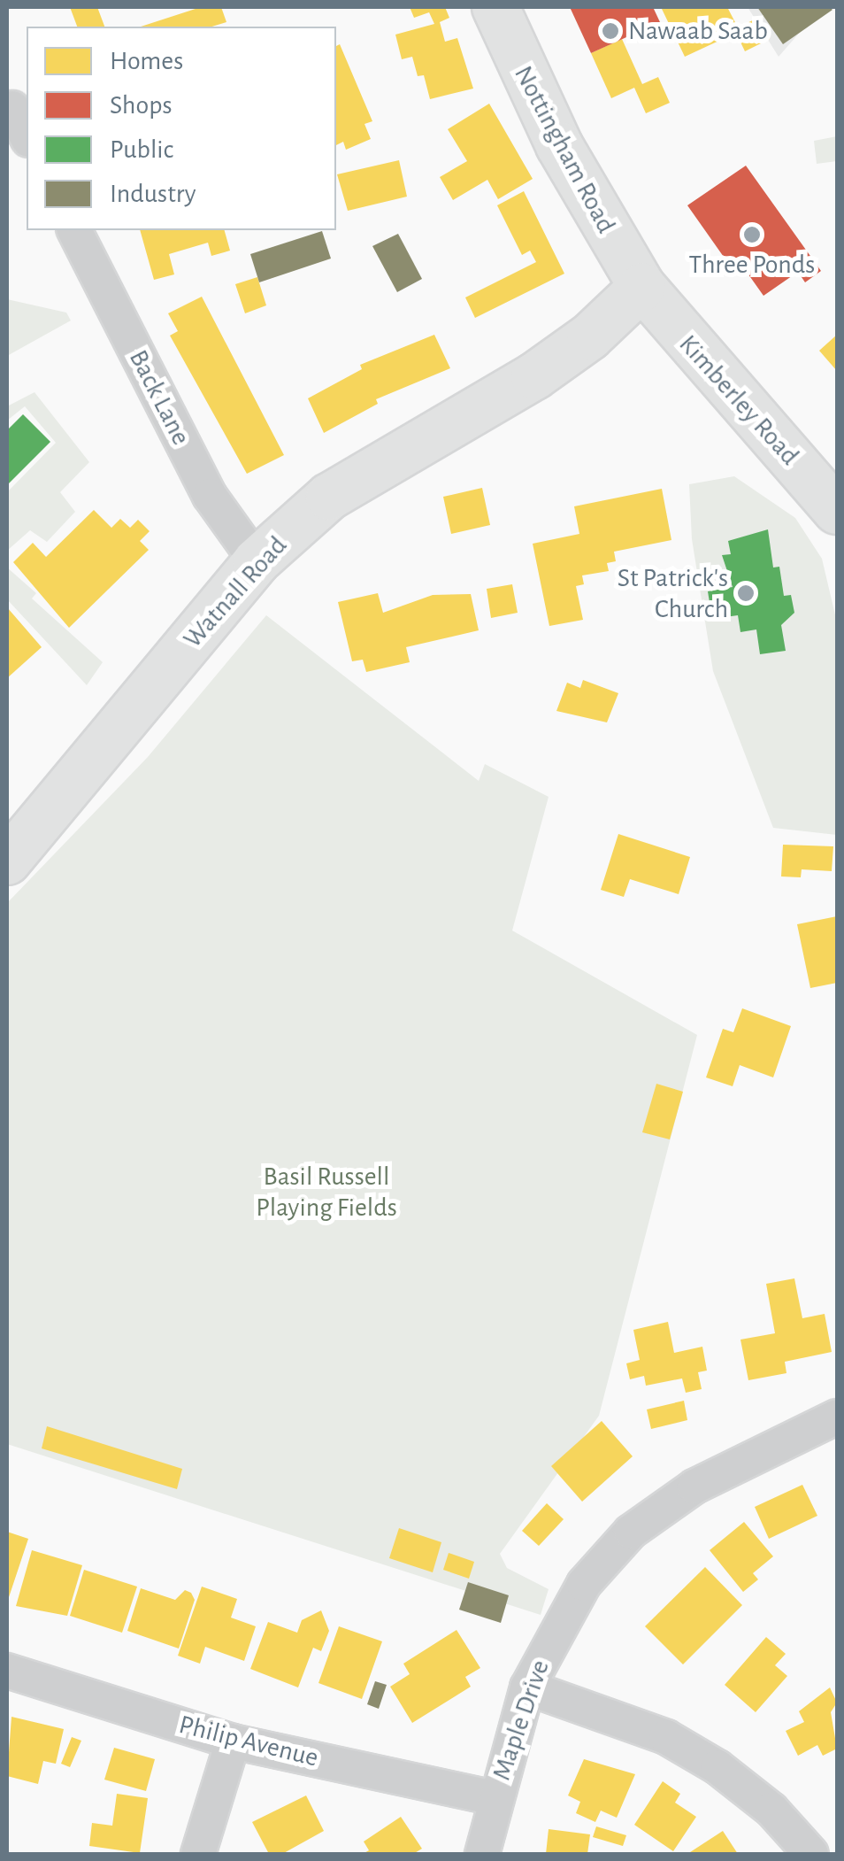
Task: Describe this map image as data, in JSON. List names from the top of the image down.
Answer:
{
  "streets": {
    "main road": ["Nottingham Road", "Kimberley Road", "Watnall Road"],
    "street": ["Back Lane", "Maple Drive", "Philip Avenue"]
  },
  "crossings": [
    ["Nottingham Road", "Kimberley Road"],
    ["Nottingham Road", "Watnall Road"],
    ["Back Lane", "Watnall Road"],
    ["Kimberley Road", "Watnall Road"],
    ["Maple Drive", "Philip Avenue"]
  ],
  "parks": ["Basil Russell Playing Fields"],
  "places": ["Nawaab Saab", "Three Ponds", "St Patrick's Church"],
  "legend": [
    "Homes",
    "Shops",
    "Public",
    "Industry"
  ]
}
